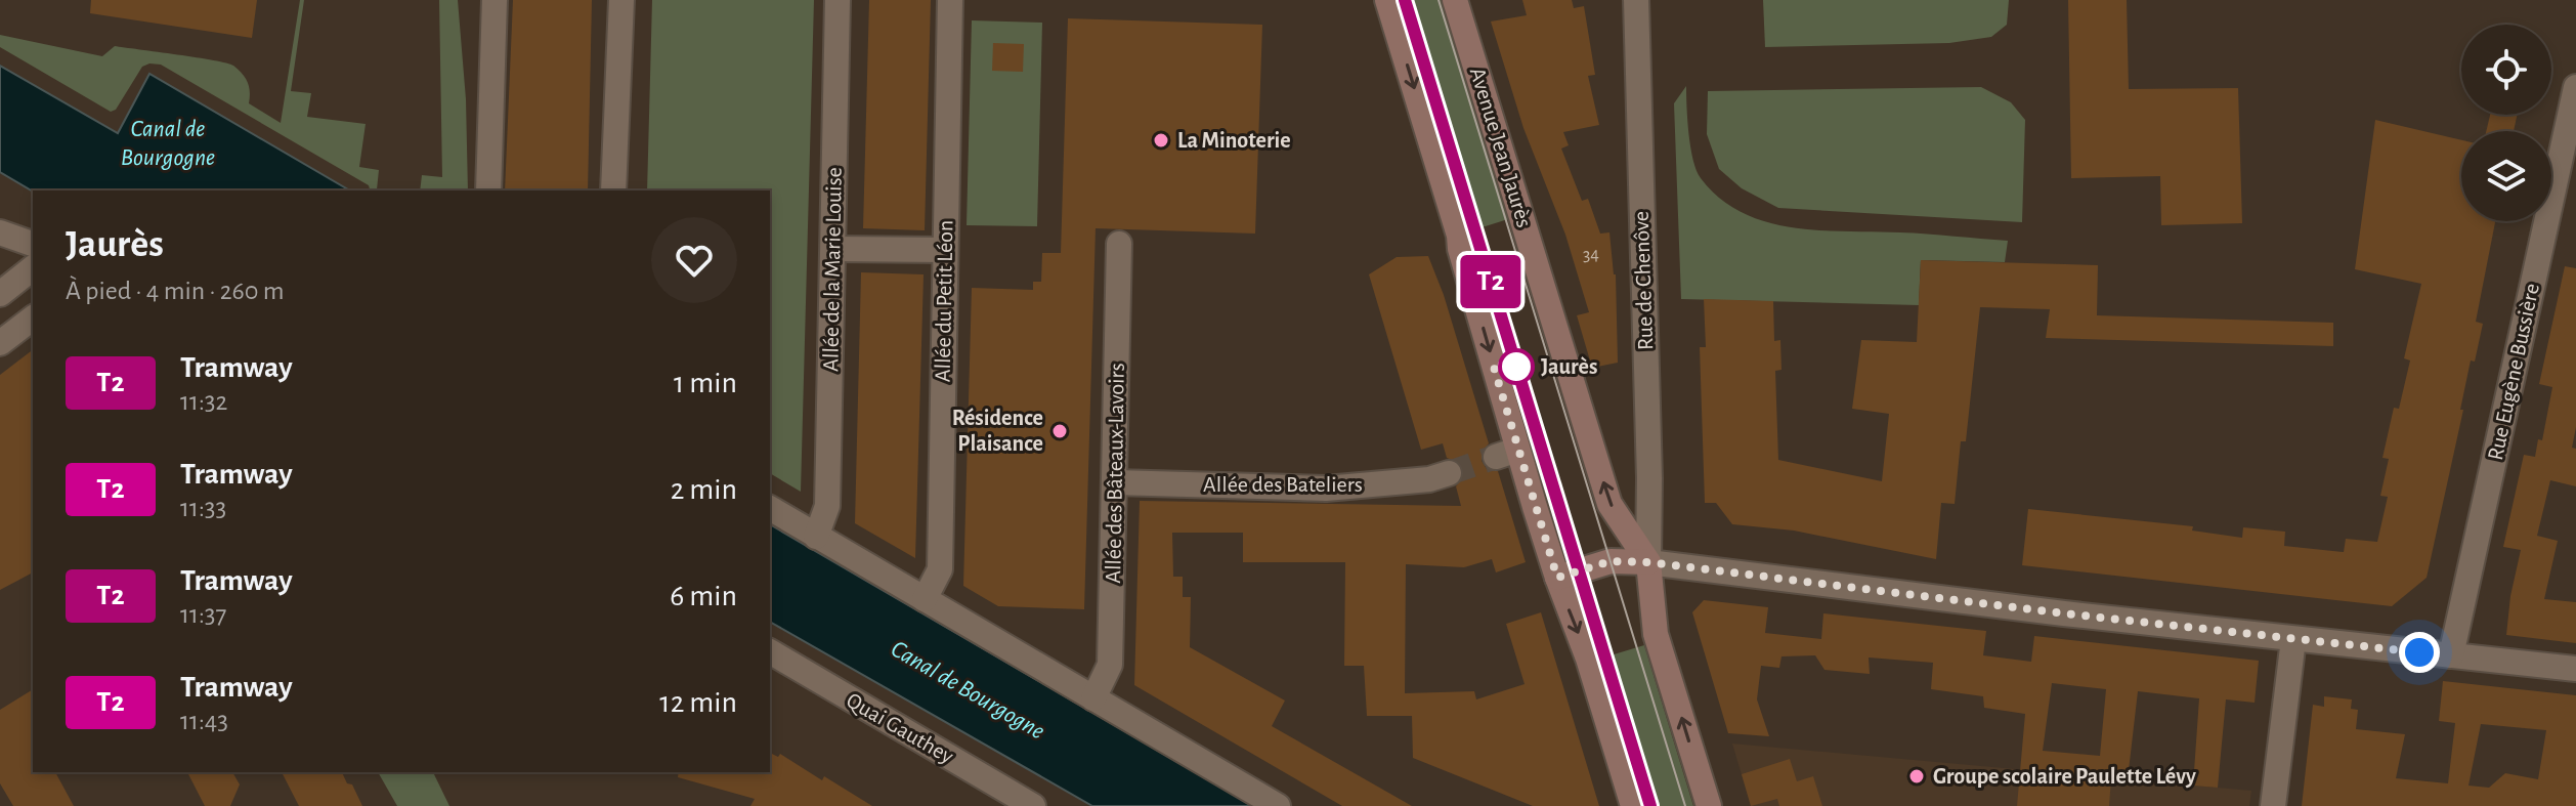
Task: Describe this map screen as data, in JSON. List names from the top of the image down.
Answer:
{
  "streets": {
    "main road": ["Avenue Jean Jaurès"],
    "street": [
      "Allée de la Marie Louise",
      "Rue de Chenôve",
      "Allée du Petit Léon",
      "Rue Eugène Bussière",
      "Allée des Bâteaux-Lavoirs",
      "Allée des Bateliers",
      "Quai Gauthey"
    ]
  },
  "crossings": [
    ["Avenue Jean Jaurès", "Rue de Chenôve"],
    ["Allée des Bâteaux-Lavoirs", "Allée des Bateliers"]
  ],
  "water": ["Canal de Bourgogne"],
  "places": [
    "La Minoterie",
    "Jaurès",
    "Résidence Plaisance",
    "Groupe scolaire Paulette Lévy"
  ],
  "lines": ["tram line T2"],
  "house_numbers": ["34"],
  "page": {
    "on_map": "T2",
    "heading": ["Jaurès", "À pied · 4 min · 260 m"],
    "list": [
      {
        "mark": "T2",
        "name": "Tramway",
        "note": "11:32",
        "value": "1 min"
      },
      {
        "mark": "T2",
        "name": "Tramway",
        "note": "11:33",
        "value": "2 min"
      },
      {
        "mark": "T2",
        "name": "Tramway",
        "note": "11:37",
        "value": "6 min"
      },
      {
        "mark": "T2",
        "name": "Tramway",
        "note": "11:43",
        "value": "12 min"
      }
    ]
  }
}
